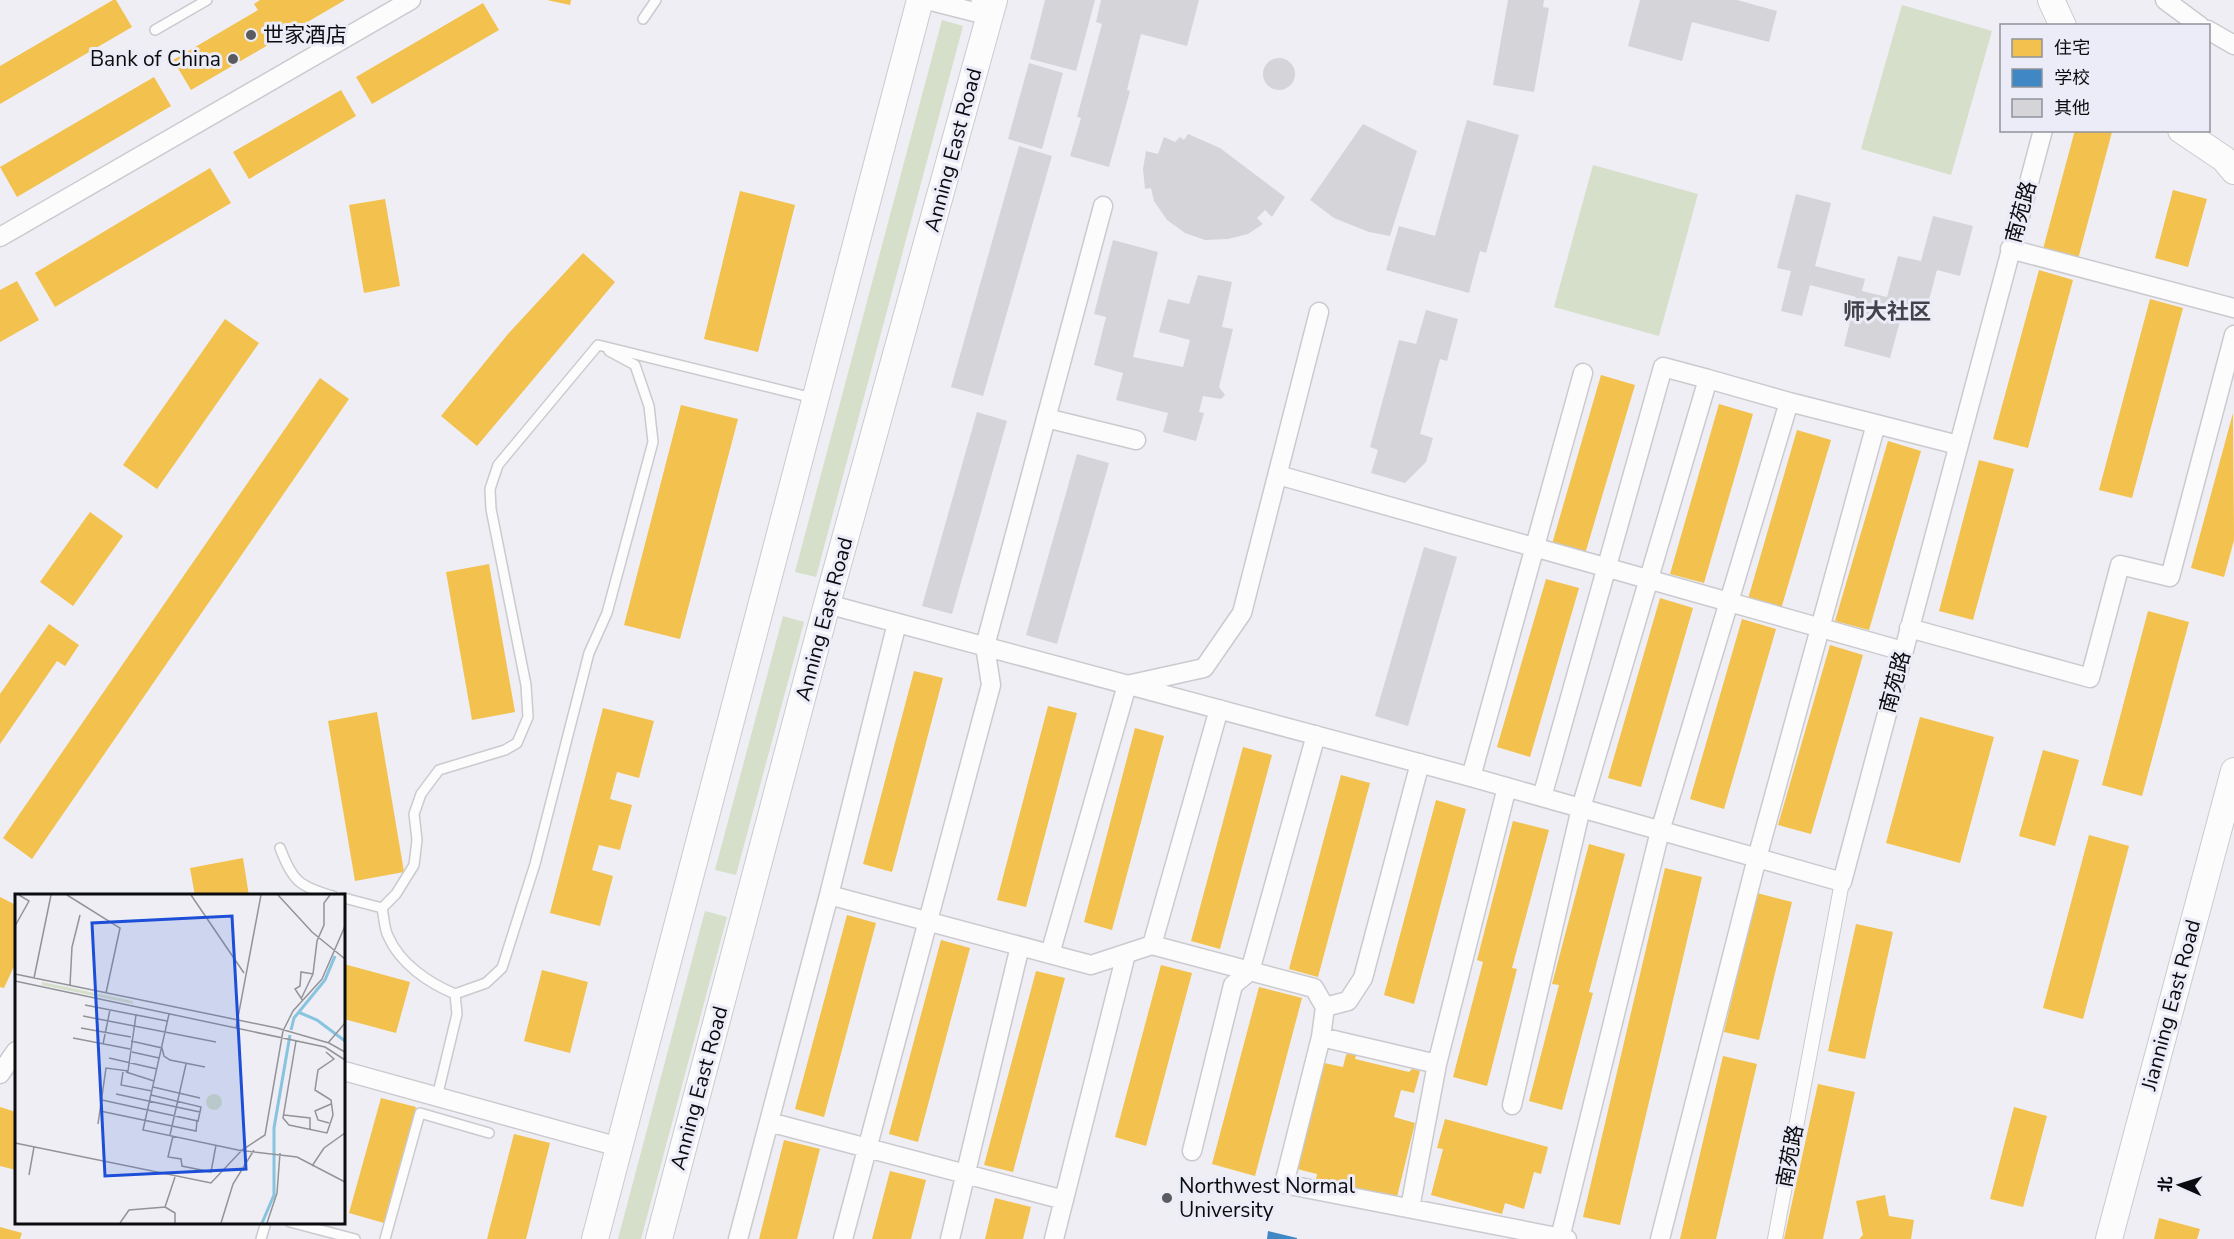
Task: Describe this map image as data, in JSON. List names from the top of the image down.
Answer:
{
  "streets": {
    "main road": ["Anning East Road", "Jianning East Road"],
    "street": ["南苑路"]
  },
  "districts": ["师大社区"],
  "places": ["世家酒店", "Bank of China", "Northwest Normal University"],
  "legend": ["住宅", "学校", "其他"],
  "north": "left"
}
